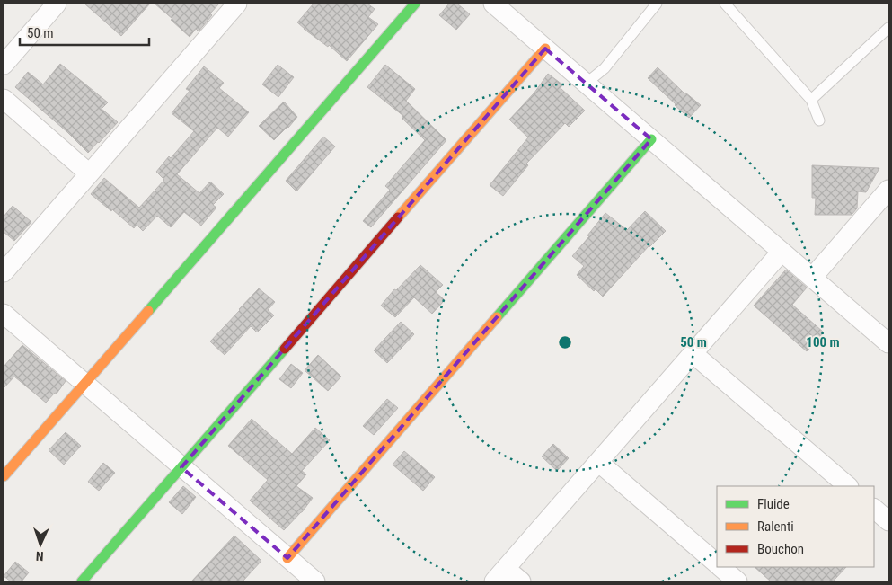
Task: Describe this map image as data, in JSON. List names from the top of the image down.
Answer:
{
  "legend": ["Fluide", "Ralenti", "Bouchon"],
  "scale_bar": "50 m",
  "north": "bottom",
  "rings": ["50 m", "100 m"]
}
